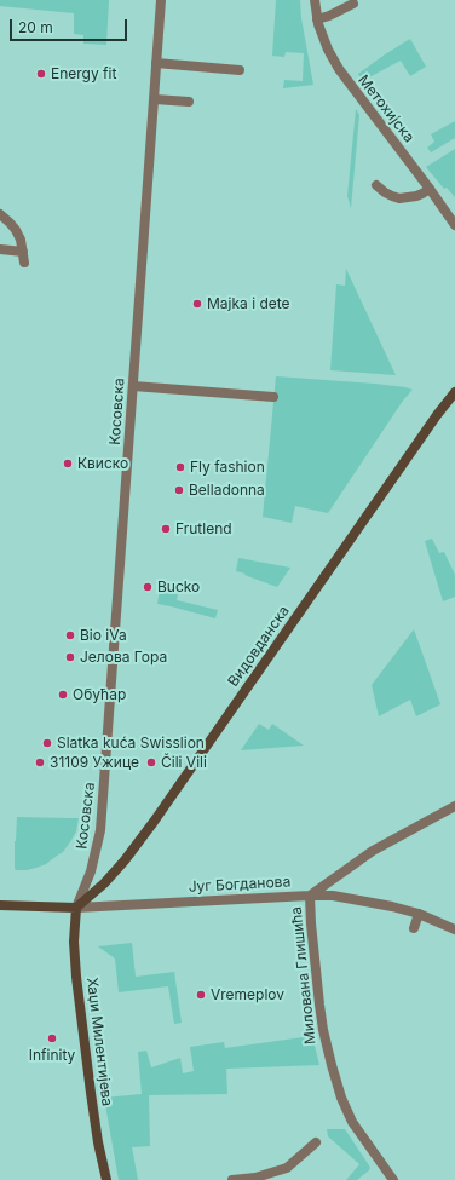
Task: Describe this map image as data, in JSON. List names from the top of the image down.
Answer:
{
  "streets": {
    "street": [
      "Метохијска",
      "Косовска",
      "Видовданска",
      "Југ Богданова",
      "Милована Глишића",
      "Хаџи Милентијева"
    ]
  },
  "crossings": [
    ["Косовска", "Видовданска"],
    ["Косовска", "Југ Богданова"],
    ["Косовска", "Хаџи Милентијева"],
    ["Видовданска", "Југ Богданова"],
    ["Видовданска", "Хаџи Милентијева"],
    ["Југ Богданова", "Милована Глишића"],
    ["Југ Богданова", "Хаџи Милентијева"]
  ],
  "places": [
    "Energy fit",
    "Majka i dete",
    "Квиско",
    "Fly fashion",
    "Belladonna",
    "Frutlend",
    "Bucko",
    "Bio iVa",
    "Јелова Гора",
    "Обућар",
    "Slatka kuća Swisslion",
    "31109 Ужице",
    "Čili Vili",
    "Vremeplov",
    "Infinity"
  ],
  "scale_bar": "20 m"
}
